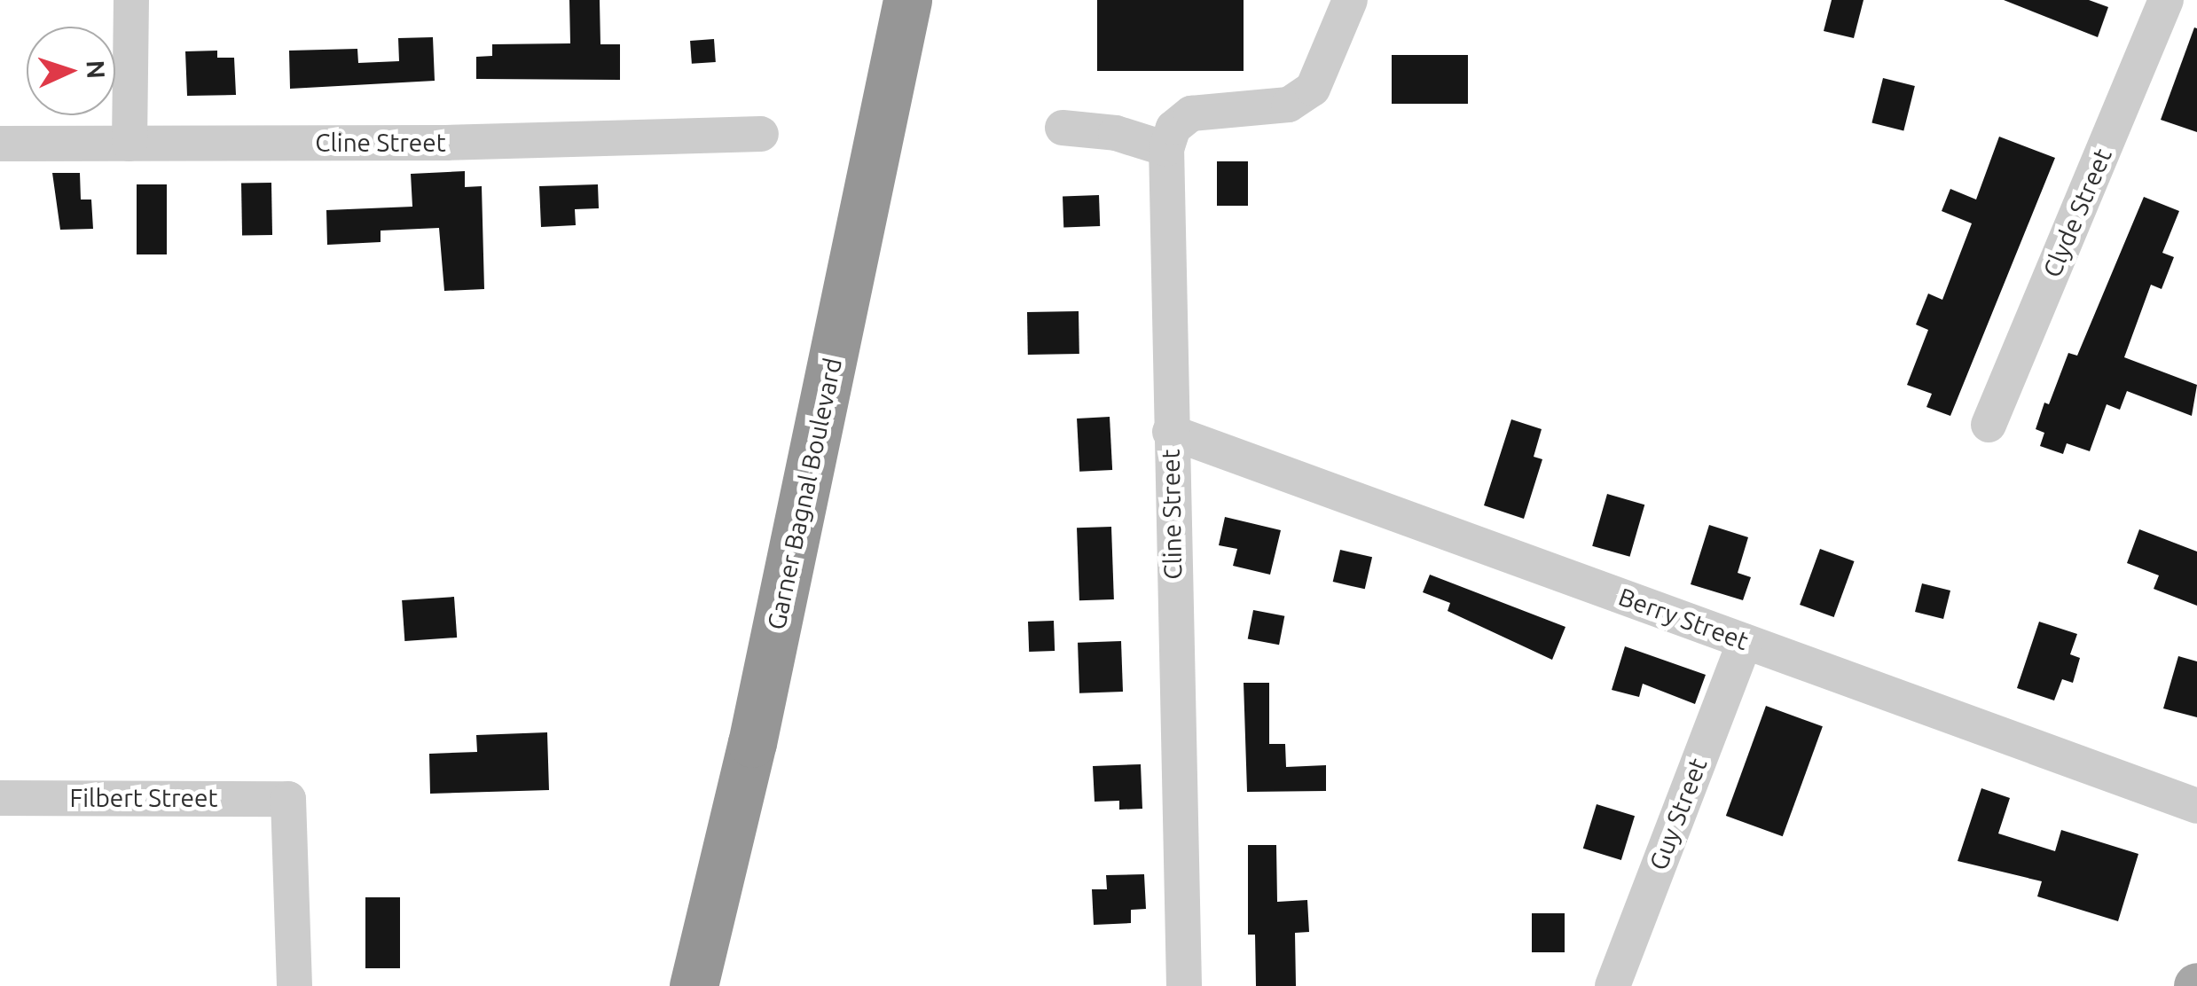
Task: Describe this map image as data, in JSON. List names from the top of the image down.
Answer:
{
  "streets": {
    "highway": ["Garner Bagnal Boulevard"],
    "street": [
      "Cline Street",
      "Clyde Street",
      "Berry Street",
      "Filbert Street",
      "Guy Street"
    ]
  },
  "crossings": [
    ["Cline Street", "Berry Street"],
    ["Berry Street", "Guy Street"]
  ],
  "north": "right"
}
